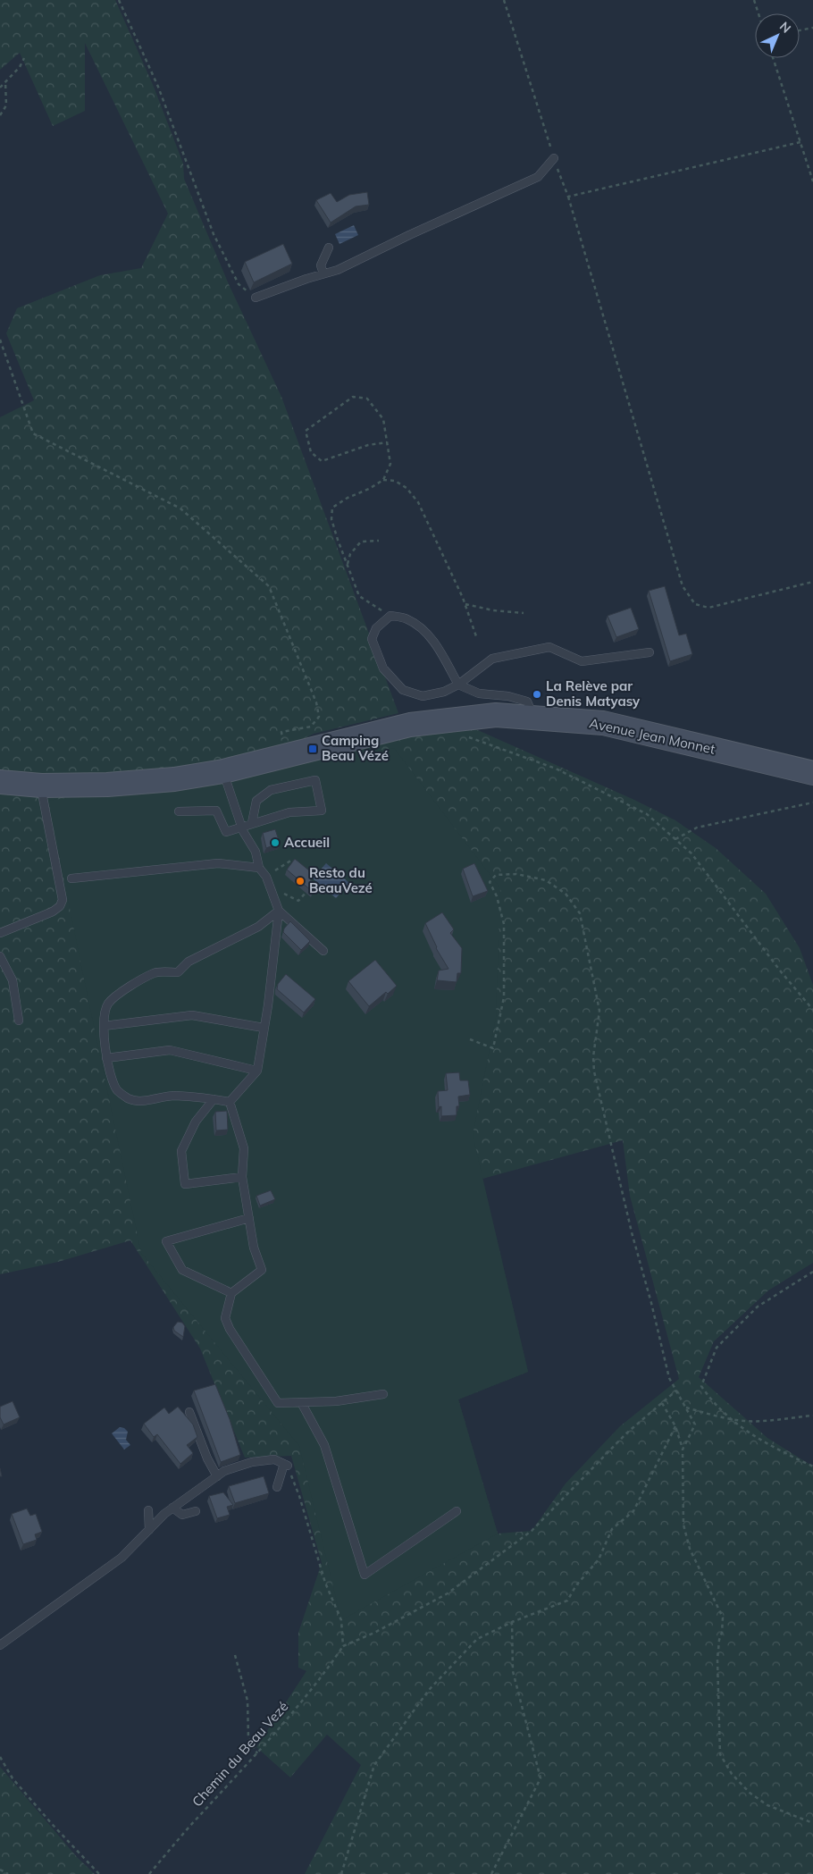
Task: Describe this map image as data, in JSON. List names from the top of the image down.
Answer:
{
  "streets": {
    "main road": ["Avenue Jean Monnet"],
    "path": ["Chemin du Beau Vezé"]
  },
  "places": {
    "other": ["La Relève par Denis Matyasy", "Accueil", "Resto du BeauVezé"],
    "transit": ["Camping Beau Vézé"]
  },
  "north": "top right"
}
